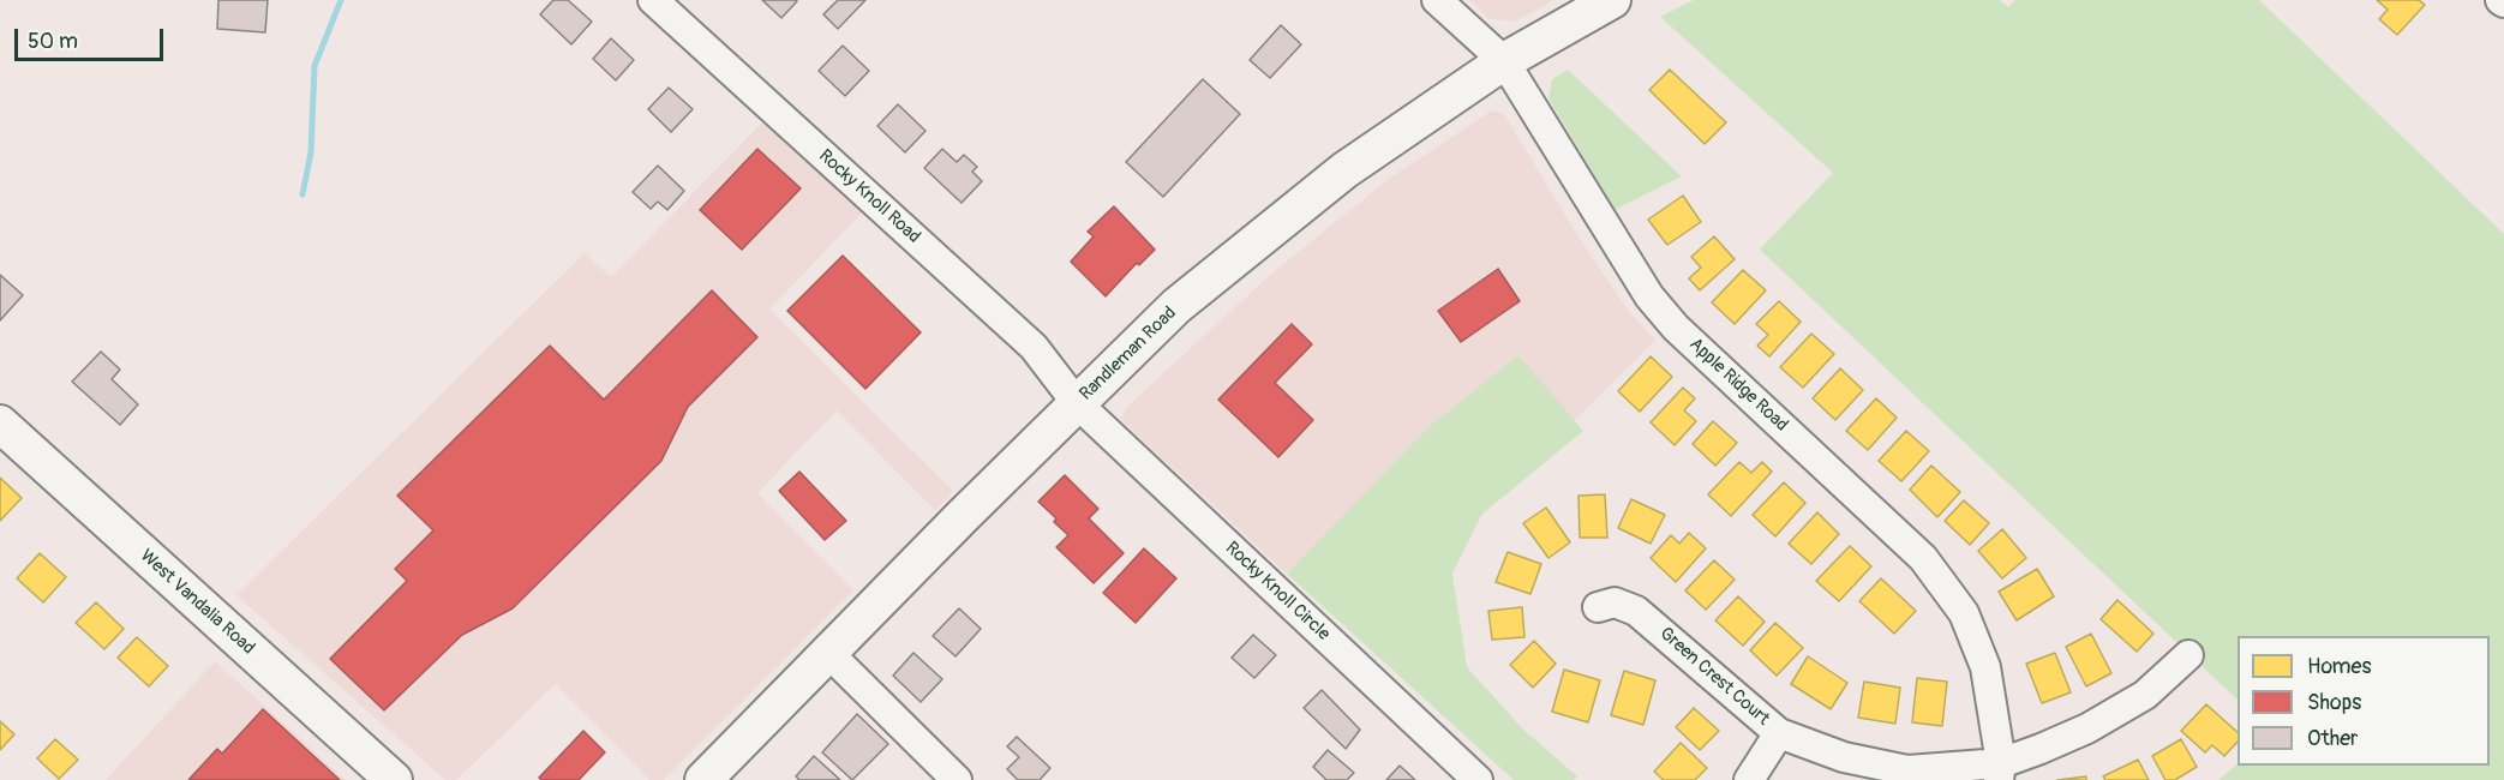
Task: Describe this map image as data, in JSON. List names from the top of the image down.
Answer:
{
  "streets": {
    "main road": ["Randleman Road", "West Vandalia Road"],
    "street": [
      "Rocky Knoll Road",
      "Apple Ridge Road",
      "Rocky Knoll Circle",
      "Green Crest Court"
    ]
  },
  "crossings": [
    ["Rocky Knoll Road", "Randleman Road"],
    ["Rocky Knoll Road", "Rocky Knoll Circle"],
    ["Randleman Road", "Apple Ridge Road"],
    ["Randleman Road", "Rocky Knoll Circle"],
    ["Apple Ridge Road", "Green Crest Court"]
  ],
  "legend": ["Homes", "Shops", "Other"],
  "scale_bar": "50 m"
}
